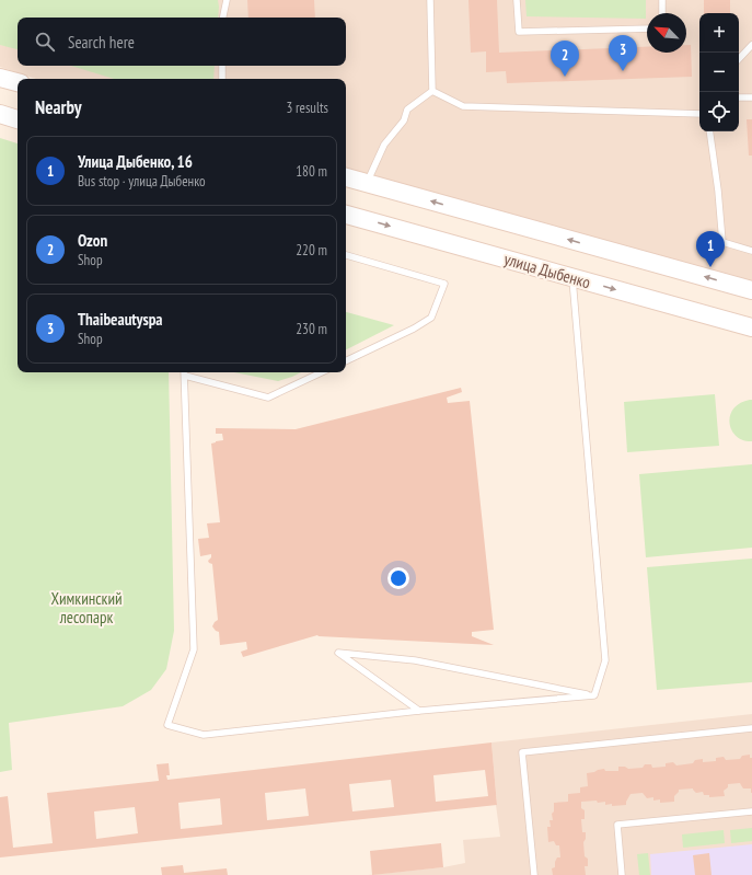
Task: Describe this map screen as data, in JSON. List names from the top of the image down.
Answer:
{
  "streets": {
    "main road": ["улица Дыбенко"]
  },
  "parks": ["Химкинский лесопарк"],
  "north": "top left",
  "page": {
    "map_buttons": ["+", "−"],
    "search": "Search here",
    "pins": ["3", "2", "1"],
    "heading": ["Nearby", "3 results"],
    "list": [
      {
        "mark": "1",
        "name": "Улица Дыбенко, 16",
        "note": "Bus stop · улица Дыбенко",
        "value": "180 m"
      },
      {
        "mark": "2",
        "name": "Ozon",
        "note": "Shop",
        "value": "220 m"
      },
      {
        "mark": "3",
        "name": "Thaibeautyspa",
        "note": "Shop",
        "value": "230 m"
      }
    ]
  }
}
